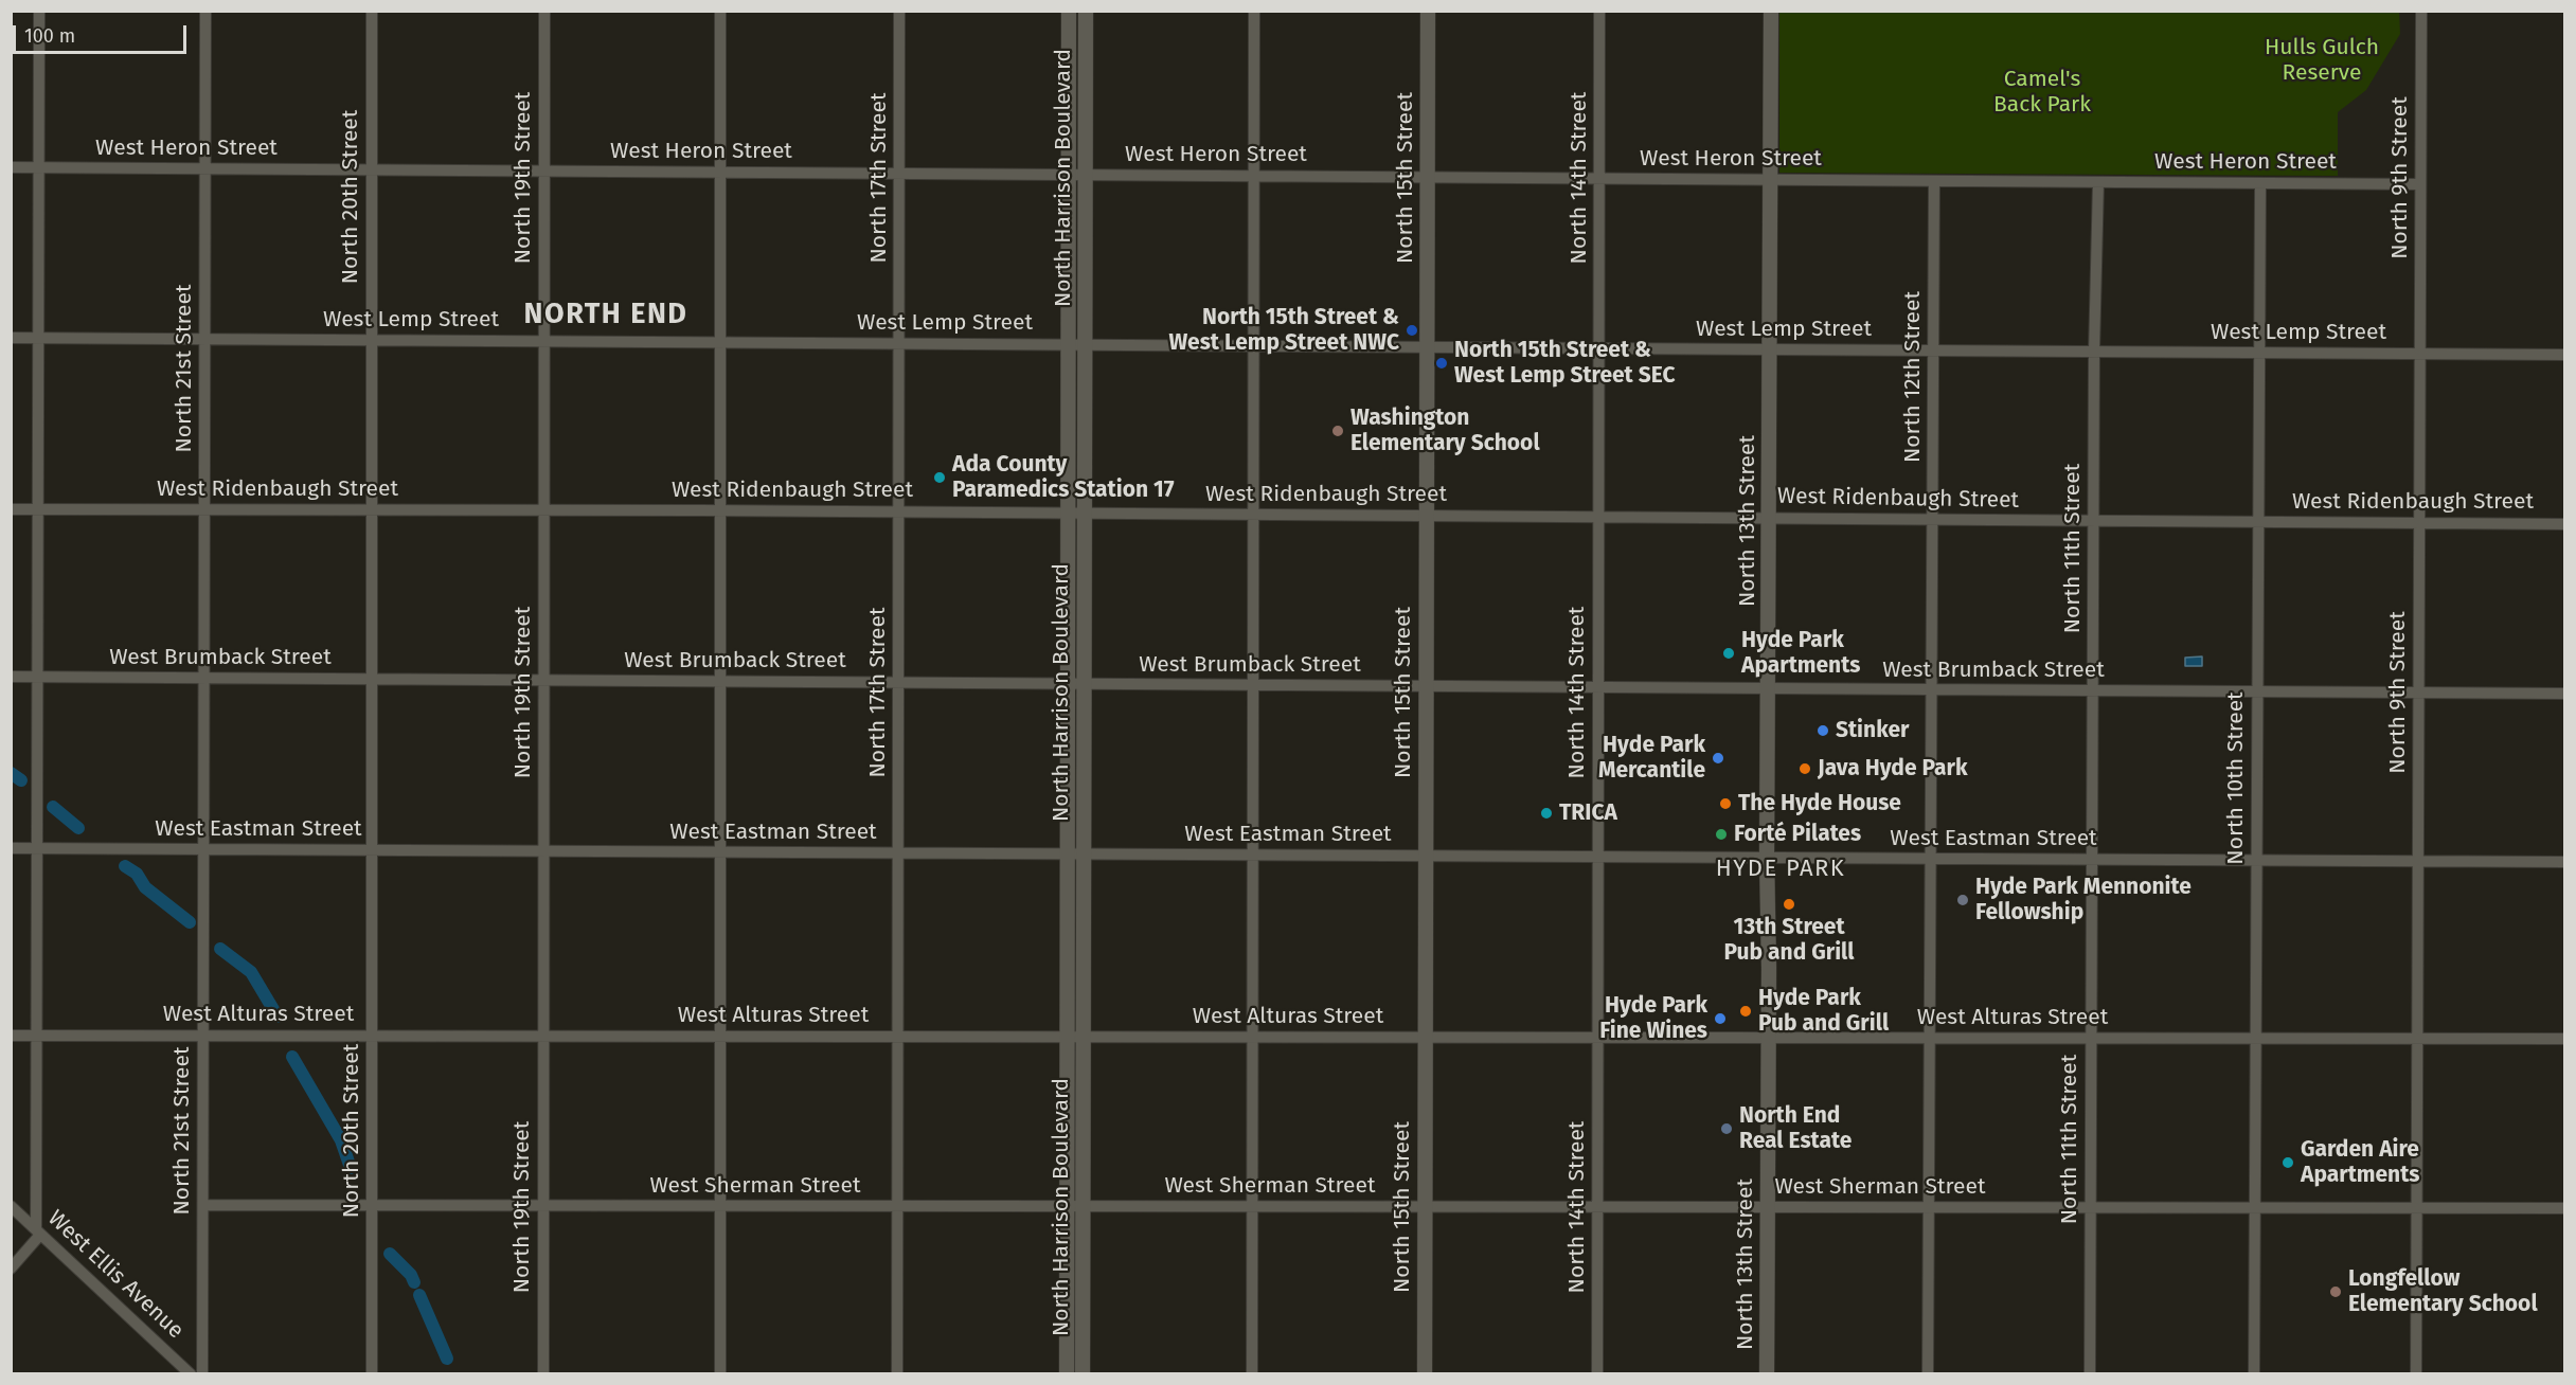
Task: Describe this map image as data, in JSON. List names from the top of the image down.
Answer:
{
  "streets": {
    "street": [
      "West Heron Street",
      "North 19th Street",
      "North 17th Street",
      "North Harrison Boulevard",
      "North 15th Street",
      "North 14th Street",
      "North 9th Street",
      "North 20th Street",
      "West Lemp Street",
      "North 21st Street",
      "North 12th Street",
      "West Ridenbaugh Street",
      "North 13th Street",
      "North 11th Street",
      "West Brumback Street",
      "North 10th Street",
      "West Eastman Street",
      "West Alturas Street",
      "West Sherman Street",
      "West Ellis Avenue"
    ]
  },
  "crossings": [
    ["West Heron Street", "North 19th Street"],
    ["West Heron Street", "North 17th Street"],
    ["West Heron Street", "North Harrison Boulevard"],
    ["West Heron Street", "North 15th Street"],
    ["West Heron Street", "North 14th Street"],
    ["West Heron Street", "North 9th Street"],
    ["West Heron Street", "North 20th Street"],
    ["West Heron Street", "North 21st Street"],
    ["West Heron Street", "North 12th Street"],
    ["West Heron Street", "North 13th Street"],
    ["West Heron Street", "North 11th Street"],
    ["West Heron Street", "North 10th Street"],
    ["North 19th Street", "West Lemp Street"],
    ["North 19th Street", "West Ridenbaugh Street"],
    ["North 19th Street", "West Brumback Street"],
    ["North 19th Street", "West Eastman Street"],
    ["North 19th Street", "West Alturas Street"],
    ["North 19th Street", "West Sherman Street"],
    ["North 17th Street", "West Lemp Street"],
    ["North 17th Street", "West Ridenbaugh Street"],
    ["North 17th Street", "West Brumback Street"],
    ["North 17th Street", "West Eastman Street"],
    ["North 17th Street", "West Alturas Street"],
    ["North 17th Street", "West Sherman Street"],
    ["North Harrison Boulevard", "West Lemp Street"],
    ["North Harrison Boulevard", "West Ridenbaugh Street"],
    ["North Harrison Boulevard", "West Brumback Street"],
    ["North Harrison Boulevard", "West Eastman Street"],
    ["North Harrison Boulevard", "West Alturas Street"],
    ["North Harrison Boulevard", "West Sherman Street"],
    ["North 15th Street", "West Lemp Street"],
    ["North 15th Street", "West Ridenbaugh Street"],
    ["North 15th Street", "West Brumback Street"],
    ["North 15th Street", "West Eastman Street"],
    ["North 15th Street", "West Alturas Street"],
    ["North 15th Street", "West Sherman Street"],
    ["North 14th Street", "West Lemp Street"],
    ["North 14th Street", "West Ridenbaugh Street"],
    ["North 14th Street", "West Brumback Street"],
    ["North 14th Street", "West Eastman Street"],
    ["North 14th Street", "West Alturas Street"],
    ["North 14th Street", "West Sherman Street"],
    ["North 9th Street", "West Lemp Street"],
    ["North 9th Street", "West Ridenbaugh Street"],
    ["North 9th Street", "West Brumback Street"],
    ["North 9th Street", "West Eastman Street"],
    ["North 9th Street", "West Alturas Street"],
    ["North 9th Street", "West Sherman Street"],
    ["North 20th Street", "West Lemp Street"],
    ["North 20th Street", "West Ridenbaugh Street"],
    ["North 20th Street", "West Brumback Street"],
    ["North 20th Street", "West Eastman Street"],
    ["North 20th Street", "West Alturas Street"],
    ["North 20th Street", "West Sherman Street"],
    ["West Lemp Street", "North 21st Street"],
    ["West Lemp Street", "North 12th Street"],
    ["West Lemp Street", "North 13th Street"],
    ["West Lemp Street", "North 11th Street"],
    ["West Lemp Street", "North 10th Street"],
    ["North 21st Street", "West Ridenbaugh Street"],
    ["North 21st Street", "West Brumback Street"],
    ["North 21st Street", "West Eastman Street"],
    ["North 21st Street", "West Alturas Street"],
    ["North 21st Street", "West Sherman Street"],
    ["North 12th Street", "West Ridenbaugh Street"],
    ["North 12th Street", "West Brumback Street"],
    ["North 12th Street", "West Eastman Street"],
    ["North 12th Street", "West Alturas Street"],
    ["North 12th Street", "West Sherman Street"],
    ["West Ridenbaugh Street", "North 13th Street"],
    ["West Ridenbaugh Street", "North 11th Street"],
    ["West Ridenbaugh Street", "North 10th Street"],
    ["North 13th Street", "West Brumback Street"],
    ["North 13th Street", "West Eastman Street"],
    ["North 13th Street", "West Alturas Street"],
    ["North 13th Street", "West Sherman Street"],
    ["North 11th Street", "West Brumback Street"],
    ["North 11th Street", "West Eastman Street"],
    ["North 11th Street", "West Alturas Street"],
    ["North 11th Street", "West Sherman Street"],
    ["West Brumback Street", "North 10th Street"],
    ["North 10th Street", "West Eastman Street"],
    ["North 10th Street", "West Alturas Street"],
    ["North 10th Street", "West Sherman Street"]
  ],
  "districts": ["NORTH END", "HYDE PARK"],
  "parks": ["Hulls Gulch Reserve", "Camel's Back Park"],
  "places": [
    "North 15th Street & West Lemp Street NWC",
    "North 15th Street & West Lemp Street SEC",
    "Washington Elementary School",
    "Ada County Paramedics Station 17",
    "Hyde Park Apartments",
    "Stinker",
    "Hyde Park Mercantile",
    "Java Hyde Park",
    "The Hyde House",
    "TRICA",
    "Forté Pilates",
    "Hyde Park Mennonite Fellowship",
    "13th Street Pub and Grill",
    "Hyde Park Pub and Grill",
    "Hyde Park Fine Wines",
    "North End Real Estate",
    "Garden Aire Apartments",
    "Longfellow Elementary School"
  ],
  "scale_bar": "100 m"
}
